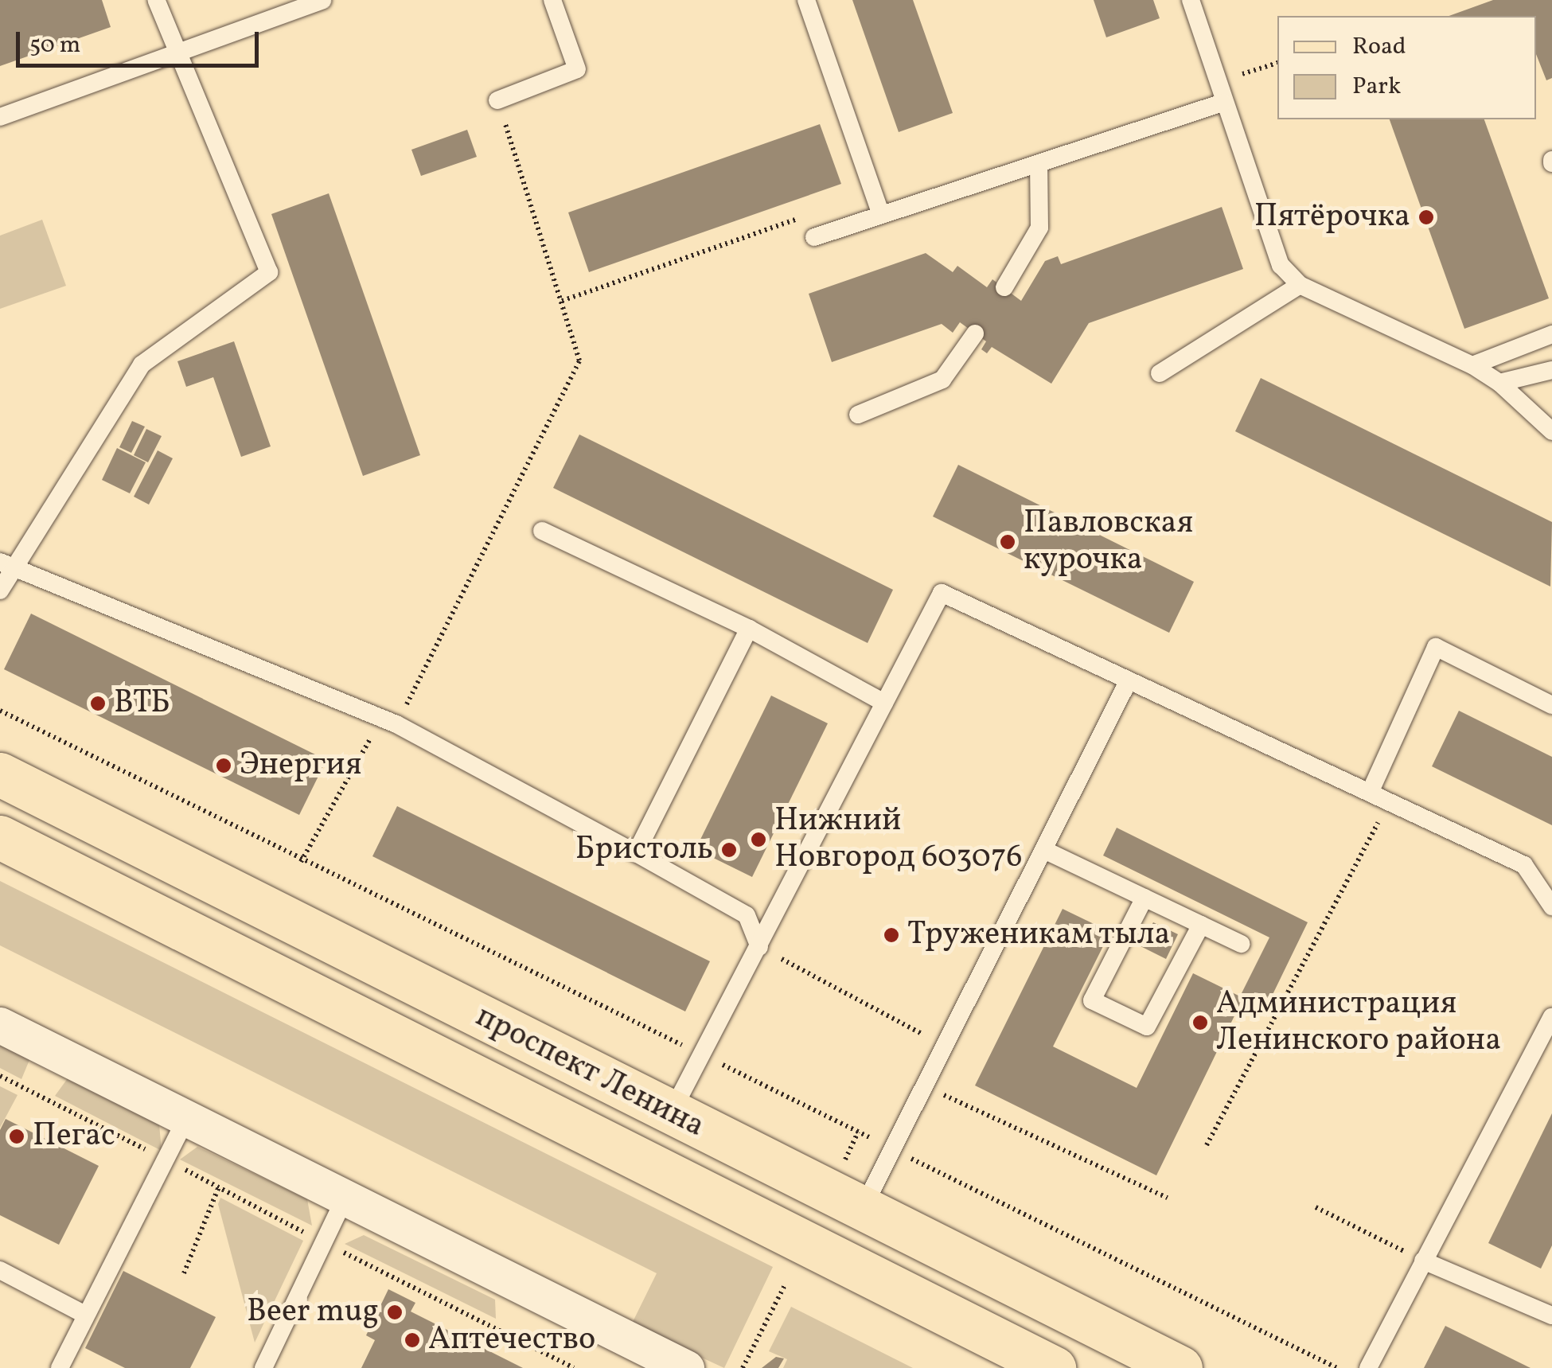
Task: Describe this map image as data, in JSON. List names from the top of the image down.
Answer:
{
  "streets": {
    "main road": ["проспект Ленина"]
  },
  "places": [
    "Пятёрочка",
    "Павловская курочка",
    "ВТБ",
    "Энергия",
    "Нижний Новгород 603076",
    "Бристоль",
    "Труженикам тыла",
    "Администрация Ленинского района",
    "Пегас",
    "Beer mug",
    "Аптечество"
  ],
  "legend": ["Road", "Park"],
  "scale_bar": "50 m"
}
